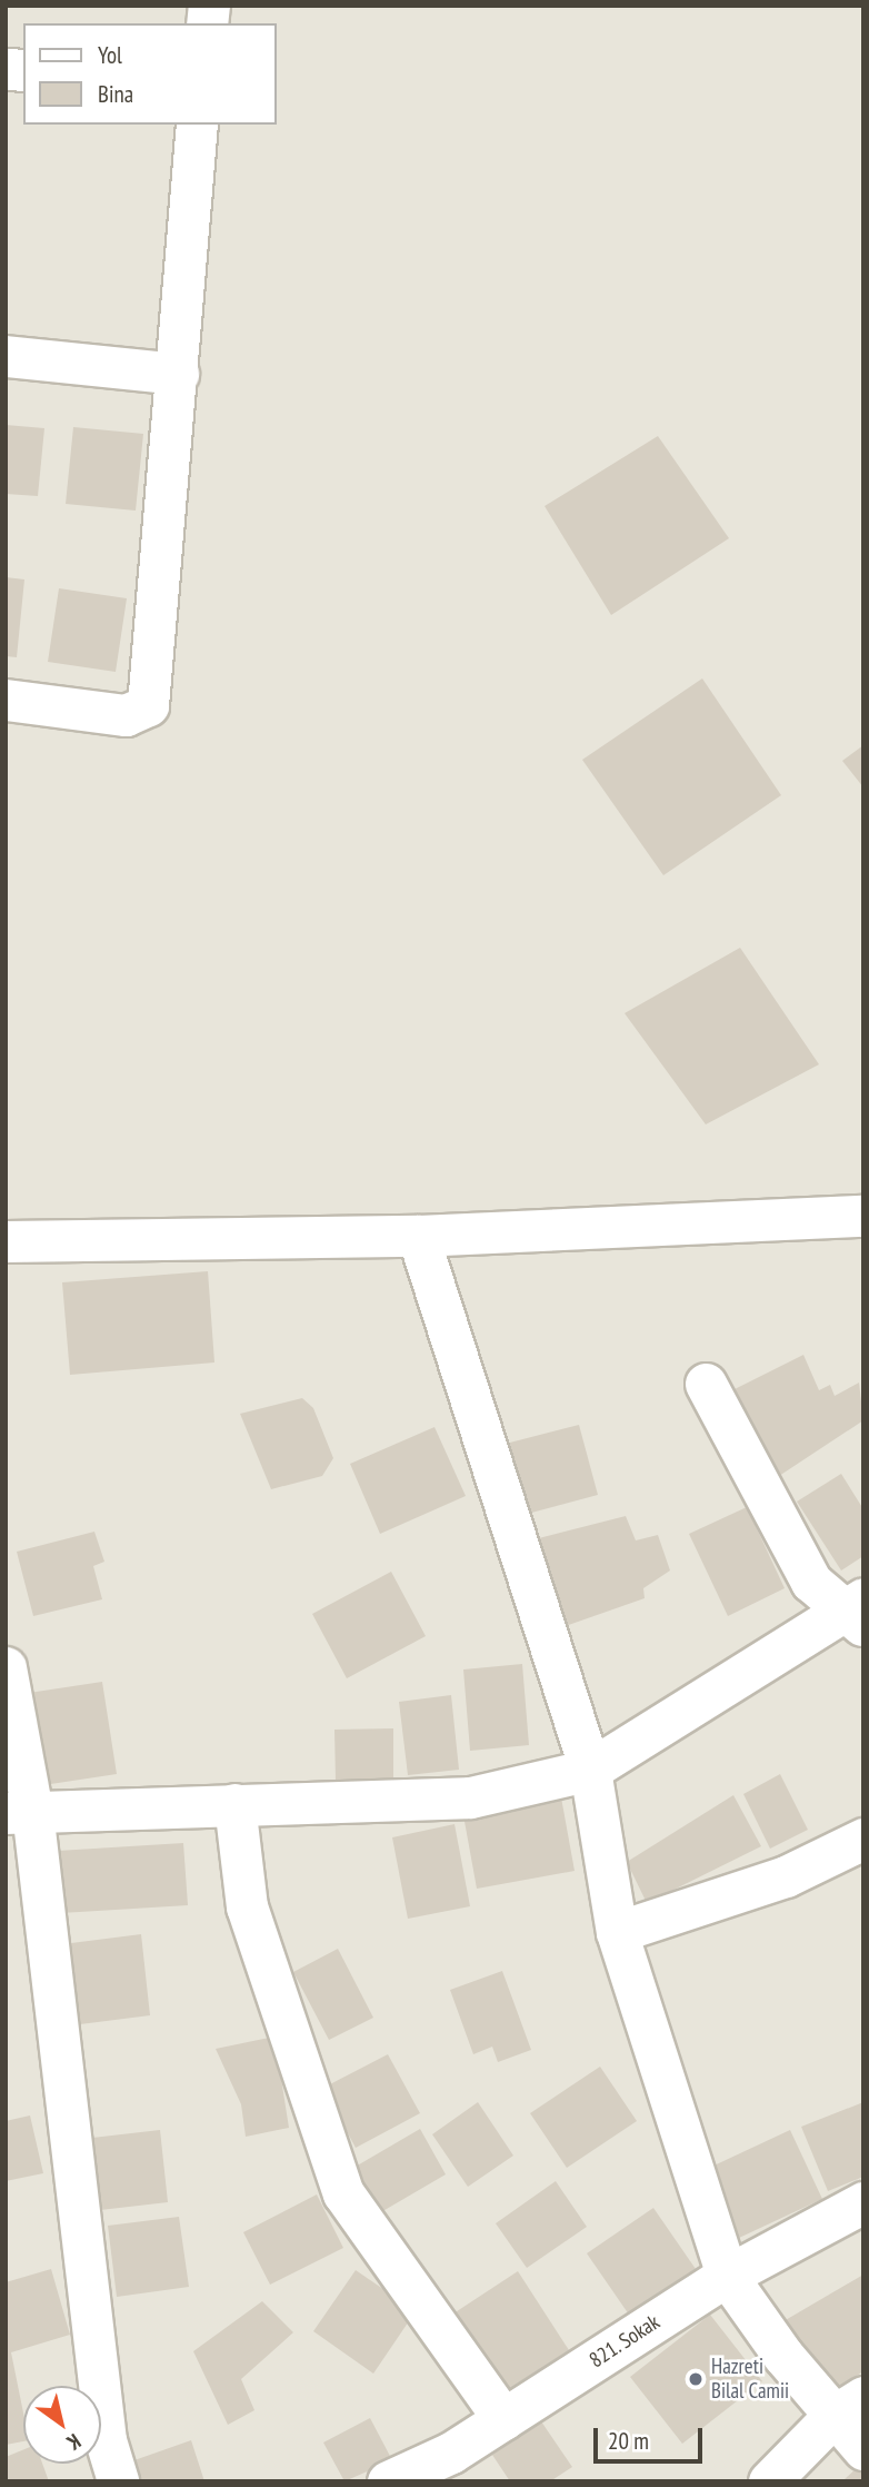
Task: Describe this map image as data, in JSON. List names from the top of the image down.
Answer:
{
  "streets": {
    "street": ["821. Sokak"]
  },
  "places": ["Hazreti Bilal Camii"],
  "legend": ["Yol", "Bina"],
  "scale_bar": "20 m",
  "north": "bottom right"
}
